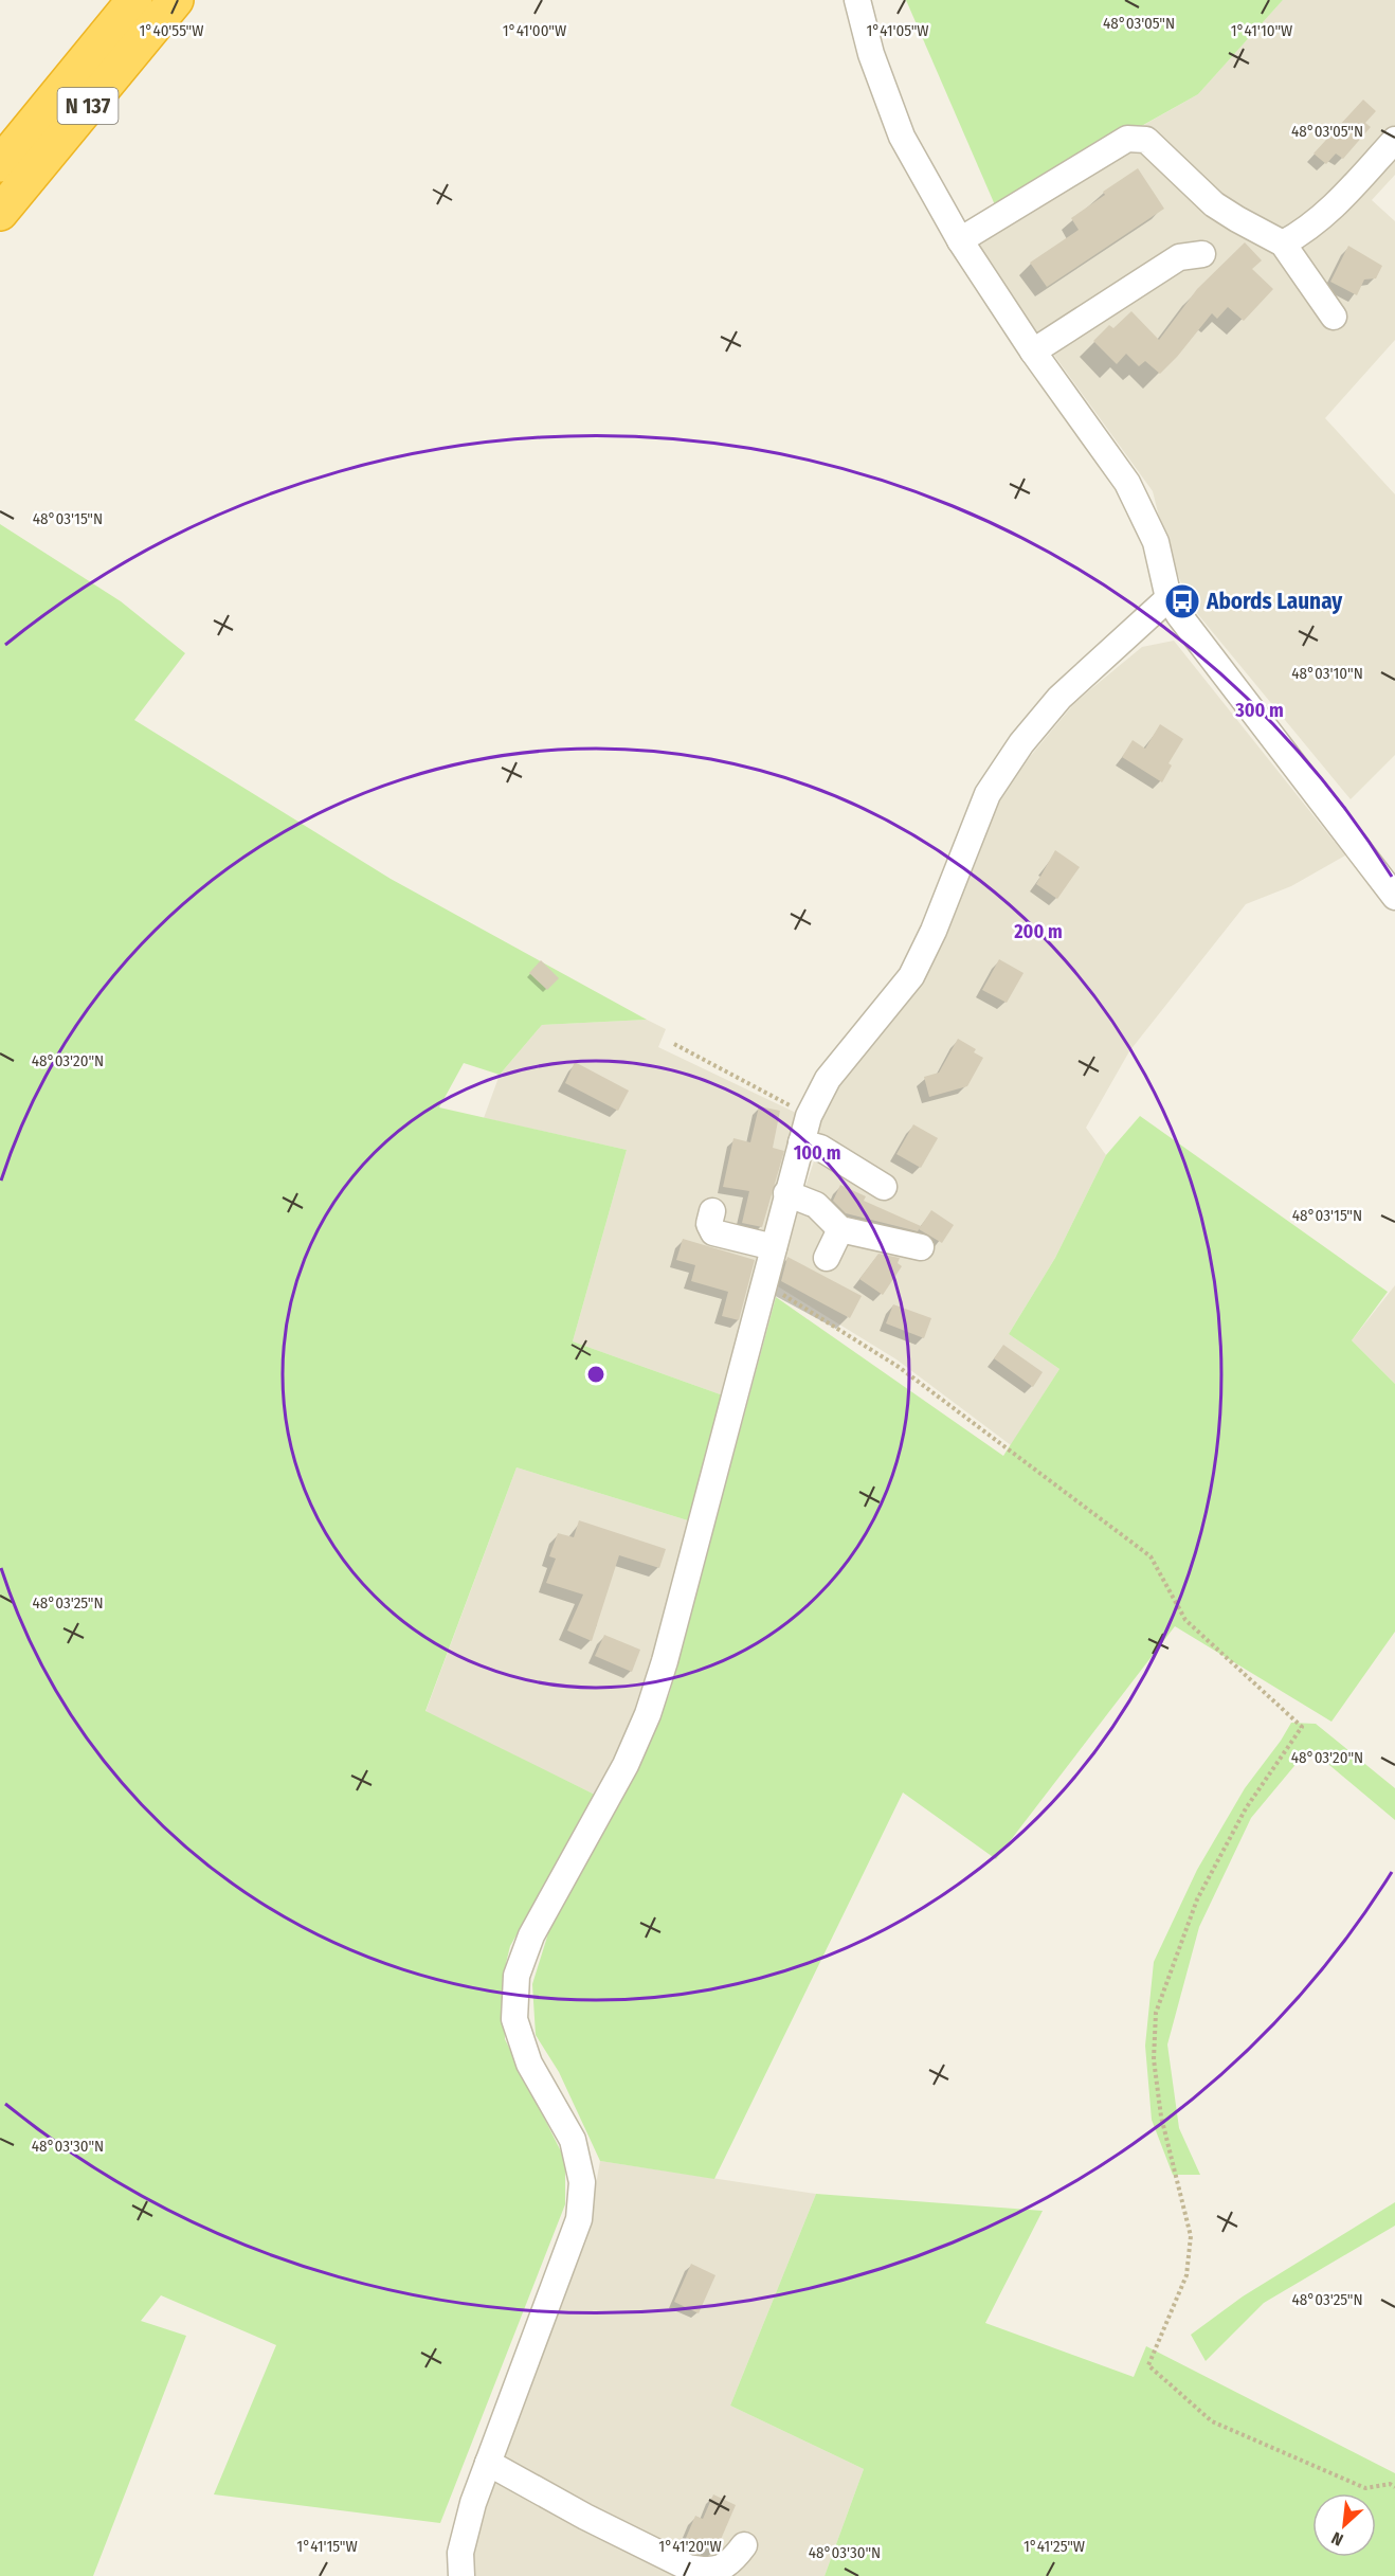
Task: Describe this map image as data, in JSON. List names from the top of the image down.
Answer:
{
  "streets": {
    "highway": ["N 137"]
  },
  "places": {
    "bus stop": ["Abords Launay"]
  },
  "north": "bottom left",
  "coordinates": [
    "48°03'05\"N",
    "1°40'55\"W",
    "1°41'00\"W",
    "1°41'05\"W",
    "1°41'10\"W",
    "48°03'15\"N",
    "48°03'10\"N",
    "48°03'20\"N",
    "48°03'25\"N",
    "48°03'30\"N",
    "1°41'15\"W",
    "1°41'20\"W",
    "1°41'25\"W"
  ],
  "rings": ["300 m", "200 m", "100 m"]
}
